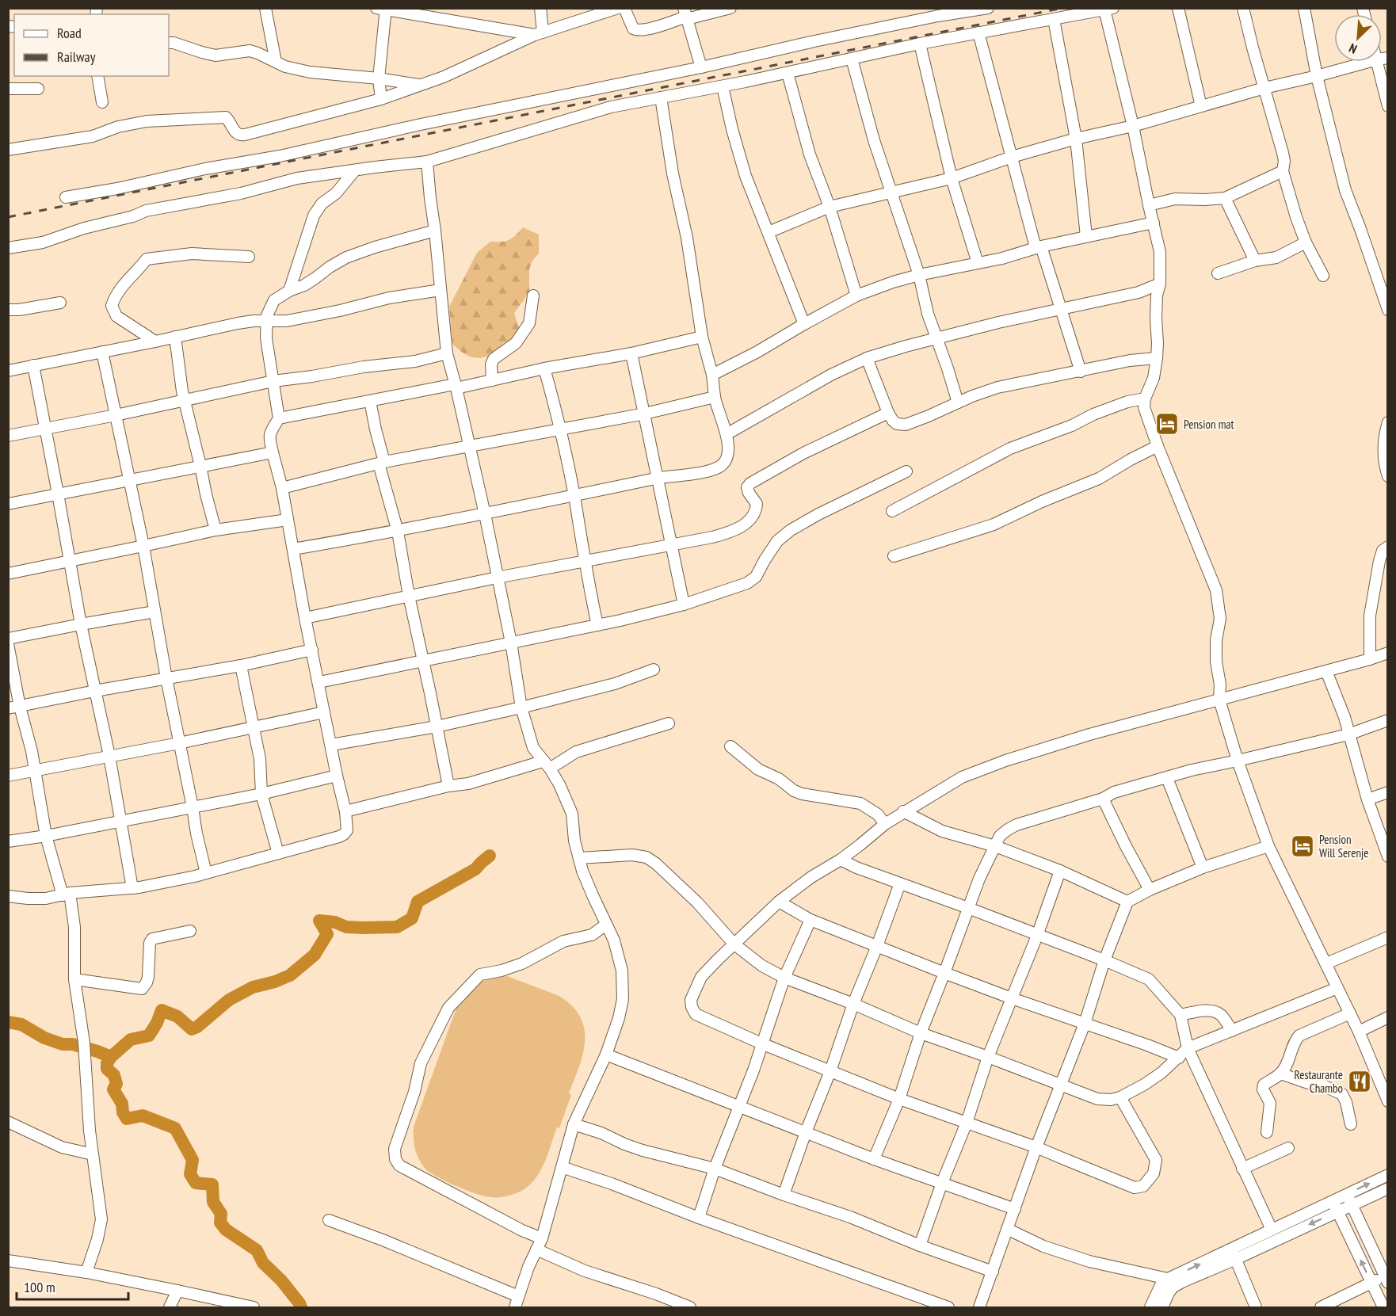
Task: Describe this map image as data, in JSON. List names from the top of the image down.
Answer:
{
  "places": {
    "hotel": ["Pension mat", "Pension Will Serenje"],
    "restaurant": ["Restaurante Chambo"]
  },
  "legend": ["Road", "Railway"],
  "scale_bar": "100 m",
  "north": "bottom left"
}
